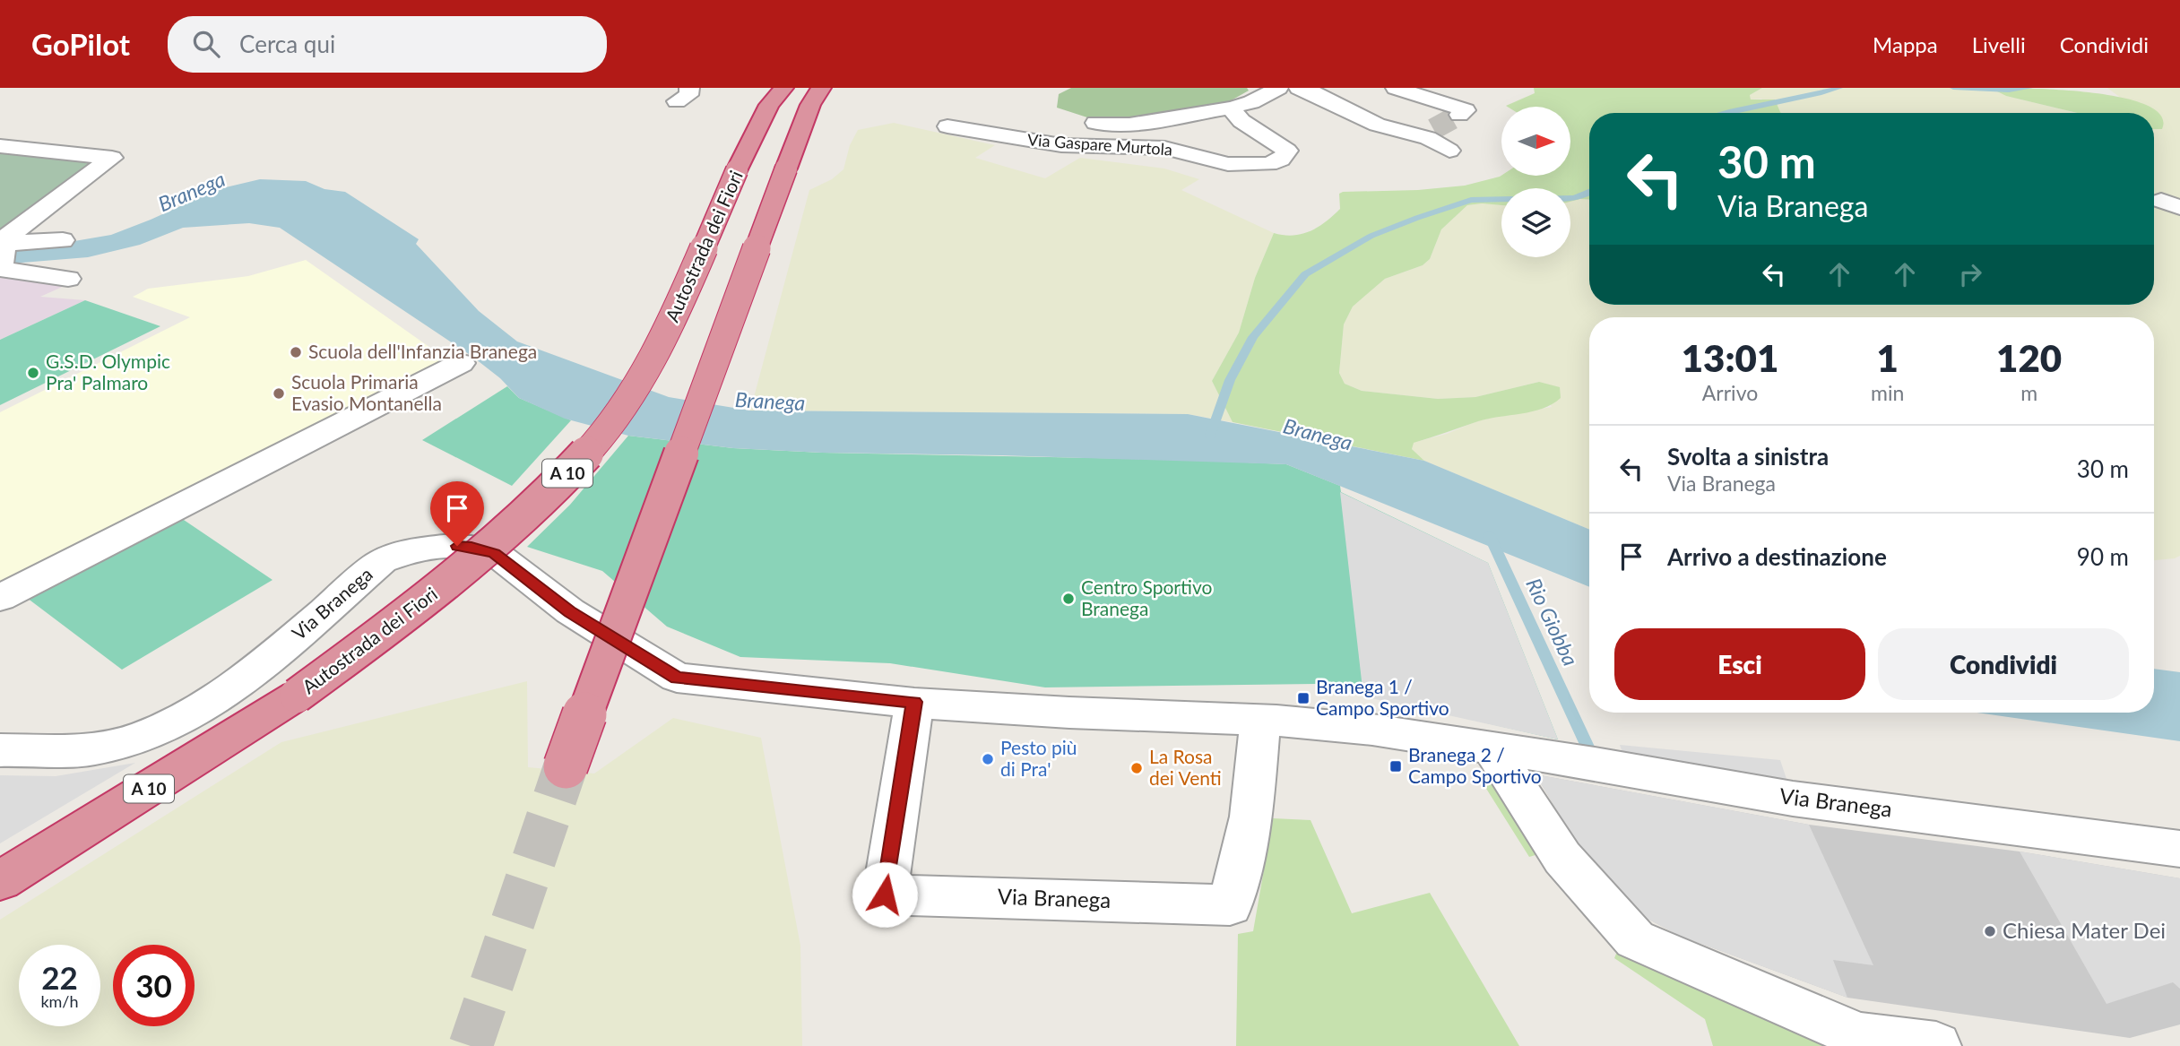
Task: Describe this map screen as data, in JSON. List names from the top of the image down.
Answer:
{
  "streets": {
    "highway": ["Autostrada dei Fiori", "A 10"],
    "street": ["Via Gaspare Murtola", "Via Branega"]
  },
  "water": ["Branega", "Rio Giobba"],
  "places": {
    "other": [
      "Scuola dell'Infanzia Branega",
      "G.S.D. Olympic Pra' Palmaro",
      "Scuola Primaria Evasio Montanella",
      "Centro Sportivo Branega",
      "Pesto più di Pra'",
      "La Rosa dei Venti",
      "Chiesa Mater Dei"
    ],
    "transit": ["Branega 1 / Campo Sportivo", "Branega 2 / Campo Sportivo"]
  },
  "north": "right",
  "page": {
    "header": "GoPilot",
    "search": "Cerca qui",
    "nav": ["Mappa", "Livelli", "Condividi"],
    "turn": ["30 m", "Via Branega"],
    "eta": [
      "13:01",
      "Arrivo",
      "1",
      "min",
      "120",
      "m"
    ],
    "list": [
      {
        "name": "Svolta a sinistra",
        "note": "Via Branega",
        "value": "30 m"
      },
      {
        "name": "Arrivo a destinazione",
        "value": "90 m"
      }
    ],
    "buttons": ["Esci", "Condividi"],
    "speed": "22 km/h",
    "limit": "30"
  }
}
